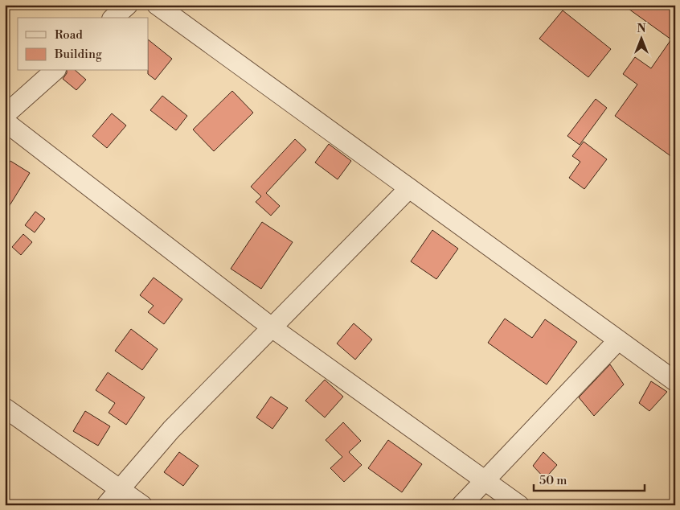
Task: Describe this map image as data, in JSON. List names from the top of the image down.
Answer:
{
  "legend": ["Road", "Building"],
  "scale_bar": "50 m",
  "north": "top"
}
